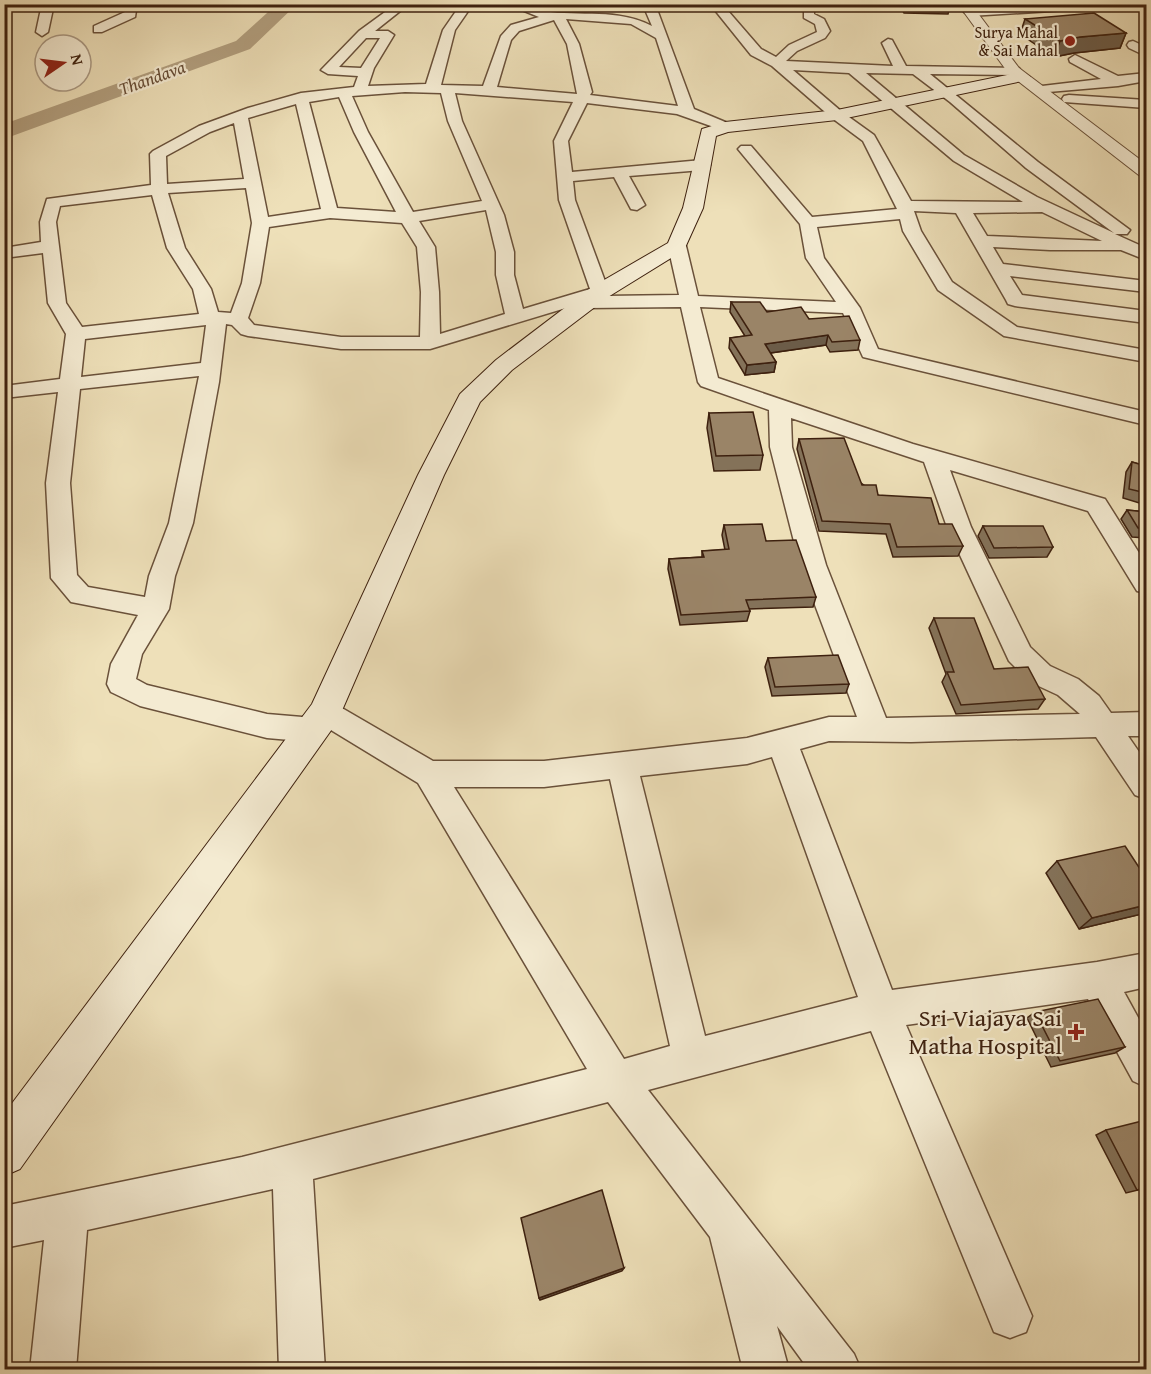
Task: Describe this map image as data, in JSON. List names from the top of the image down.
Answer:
{
  "water": ["Thandava"],
  "places": {
    "other": ["Surya Mahal & Sai Mahal"],
    "health": ["Sri Viajaya Sai Matha Hospital"]
  },
  "north": "right"
}
